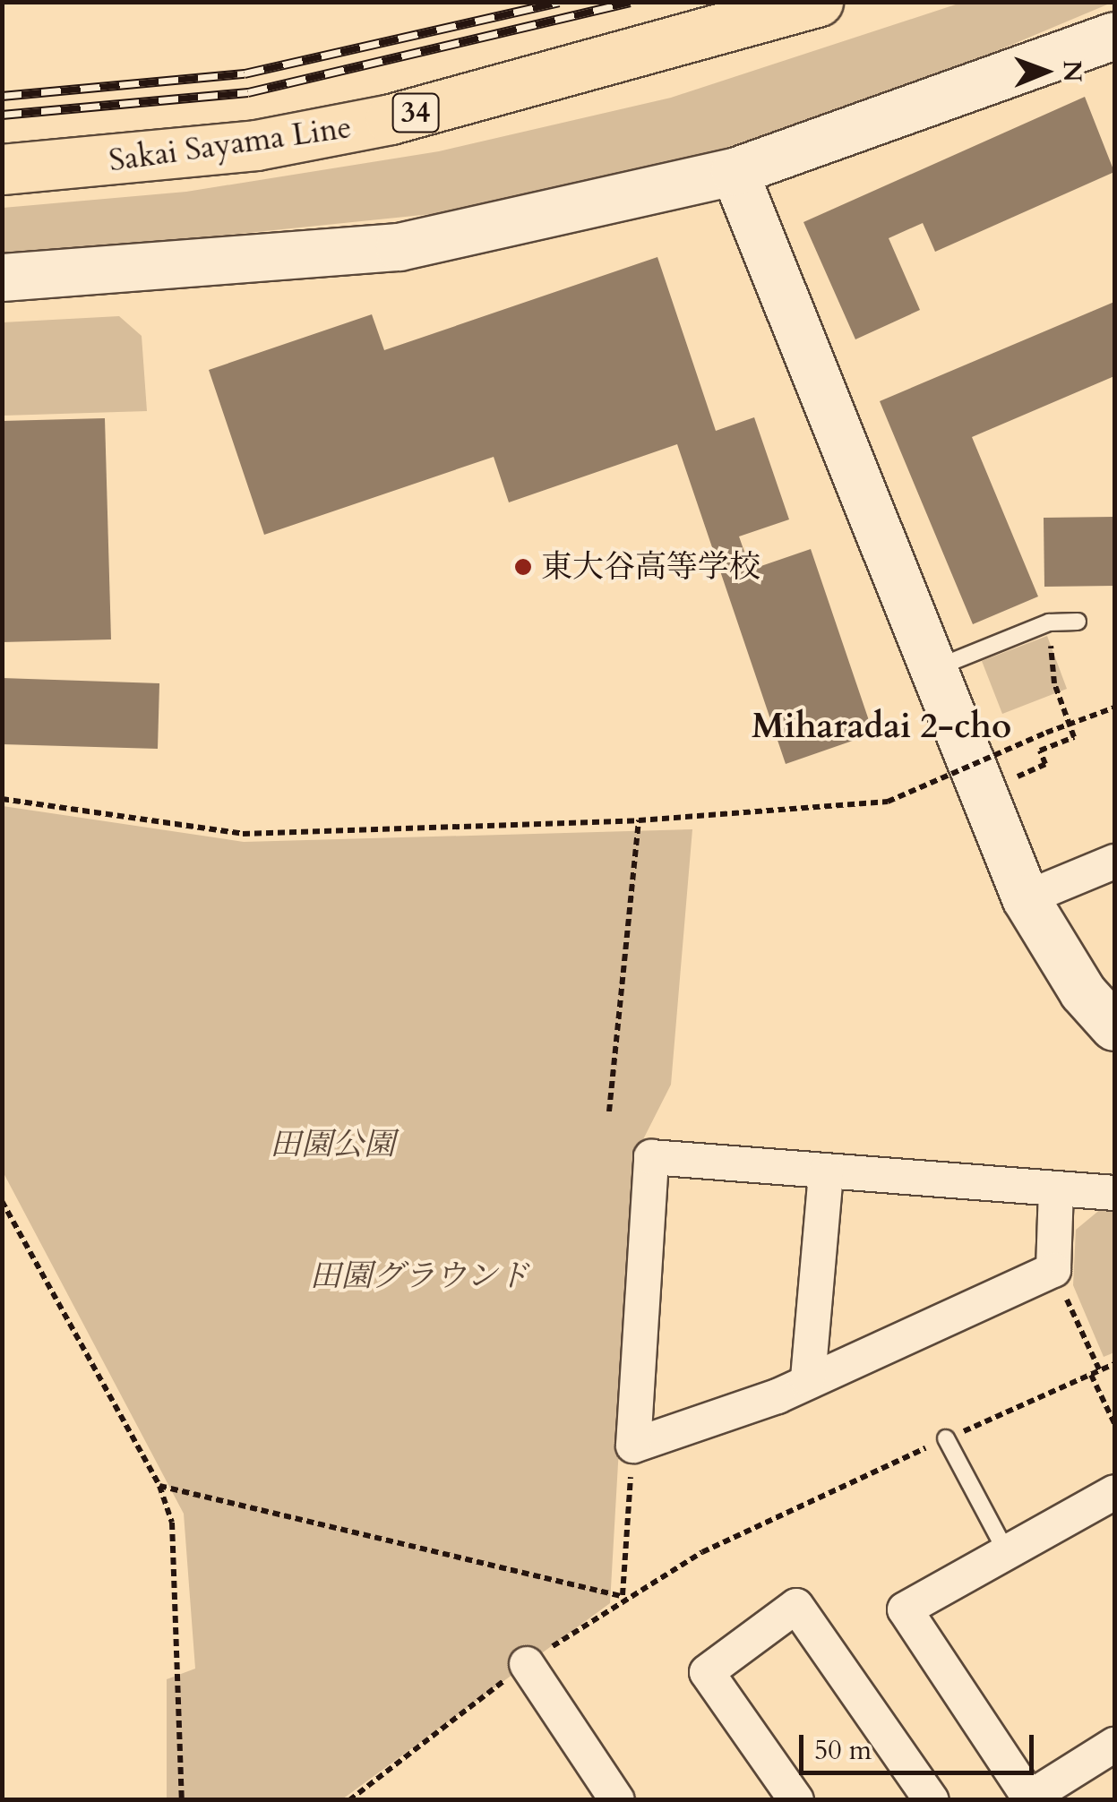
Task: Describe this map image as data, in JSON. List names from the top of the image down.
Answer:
{
  "streets": {
    "main road": ["34", "Sakai Sayama Line"]
  },
  "districts": ["Miharadai 2-cho"],
  "parks": ["田園公園", "田園グラウンド"],
  "places": ["東大谷高等学校"],
  "scale_bar": "50 m",
  "north": "right"
}
